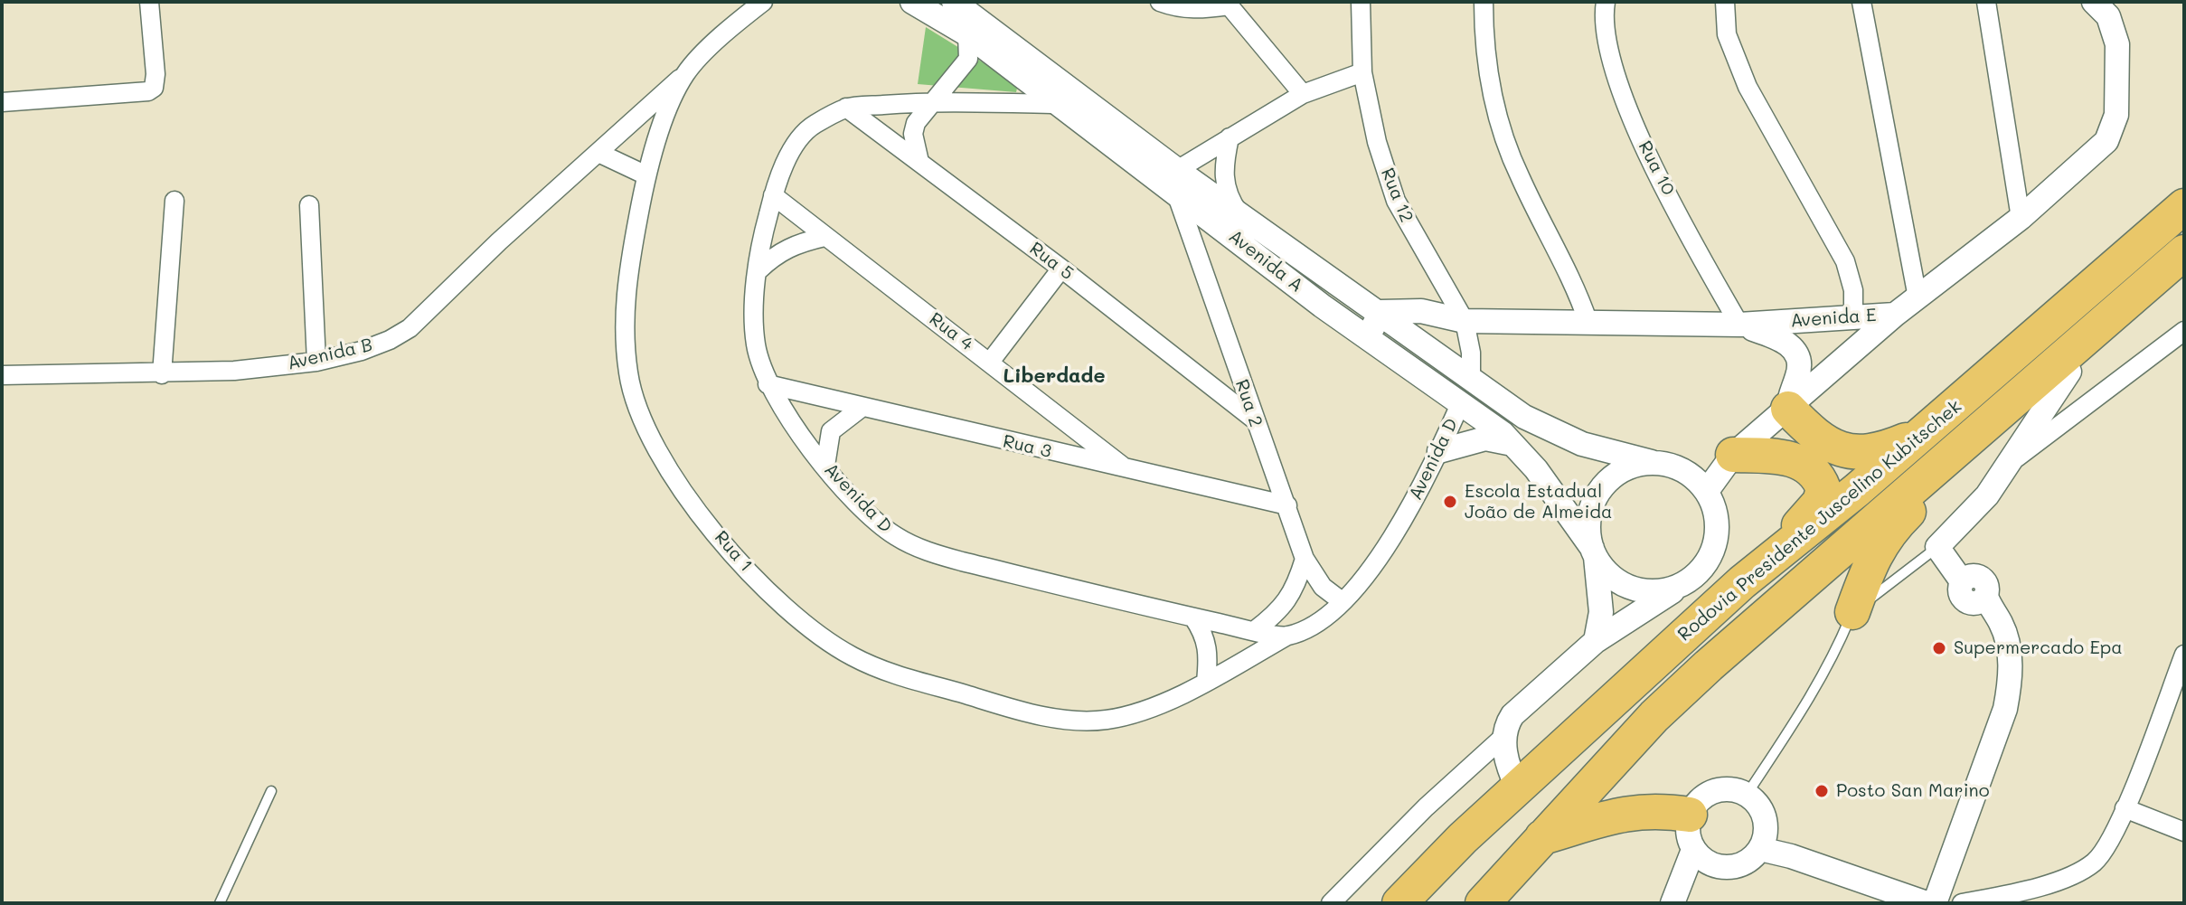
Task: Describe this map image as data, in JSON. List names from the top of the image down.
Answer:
{
  "streets": {
    "highway": ["Rodovia Presidente Juscelino Kubitschek"],
    "street": [
      "Rua 10",
      "Rua 12",
      "Rua 5",
      "Avenida A",
      "Avenida E",
      "Rua 4",
      "Avenida B",
      "Rua 2",
      "Rua 3",
      "Avenida D",
      "Rua 1"
    ]
  },
  "crossings": [
    ["Rua 10", "Avenida E"],
    ["Rua 12", "Avenida A"],
    ["Rua 12", "Avenida E"],
    ["Rua 5", "Rua 2"],
    ["Rua 5", "Avenida D"],
    ["Avenida A", "Avenida E"],
    ["Avenida A", "Rua 2"],
    ["Avenida A", "Avenida D"],
    ["Rua 4", "Rua 3"],
    ["Rua 4", "Avenida D"],
    ["Avenida B", "Rua 1"],
    ["Rua 2", "Rua 3"],
    ["Rua 2", "Avenida D"],
    ["Rua 3", "Avenida D"],
    ["Avenida D", "Rua 1"]
  ],
  "districts": ["Liberdade"],
  "places": ["Escola Estadual João de Almeida", "Supermercado Epa", "Posto San Marino"]
}
